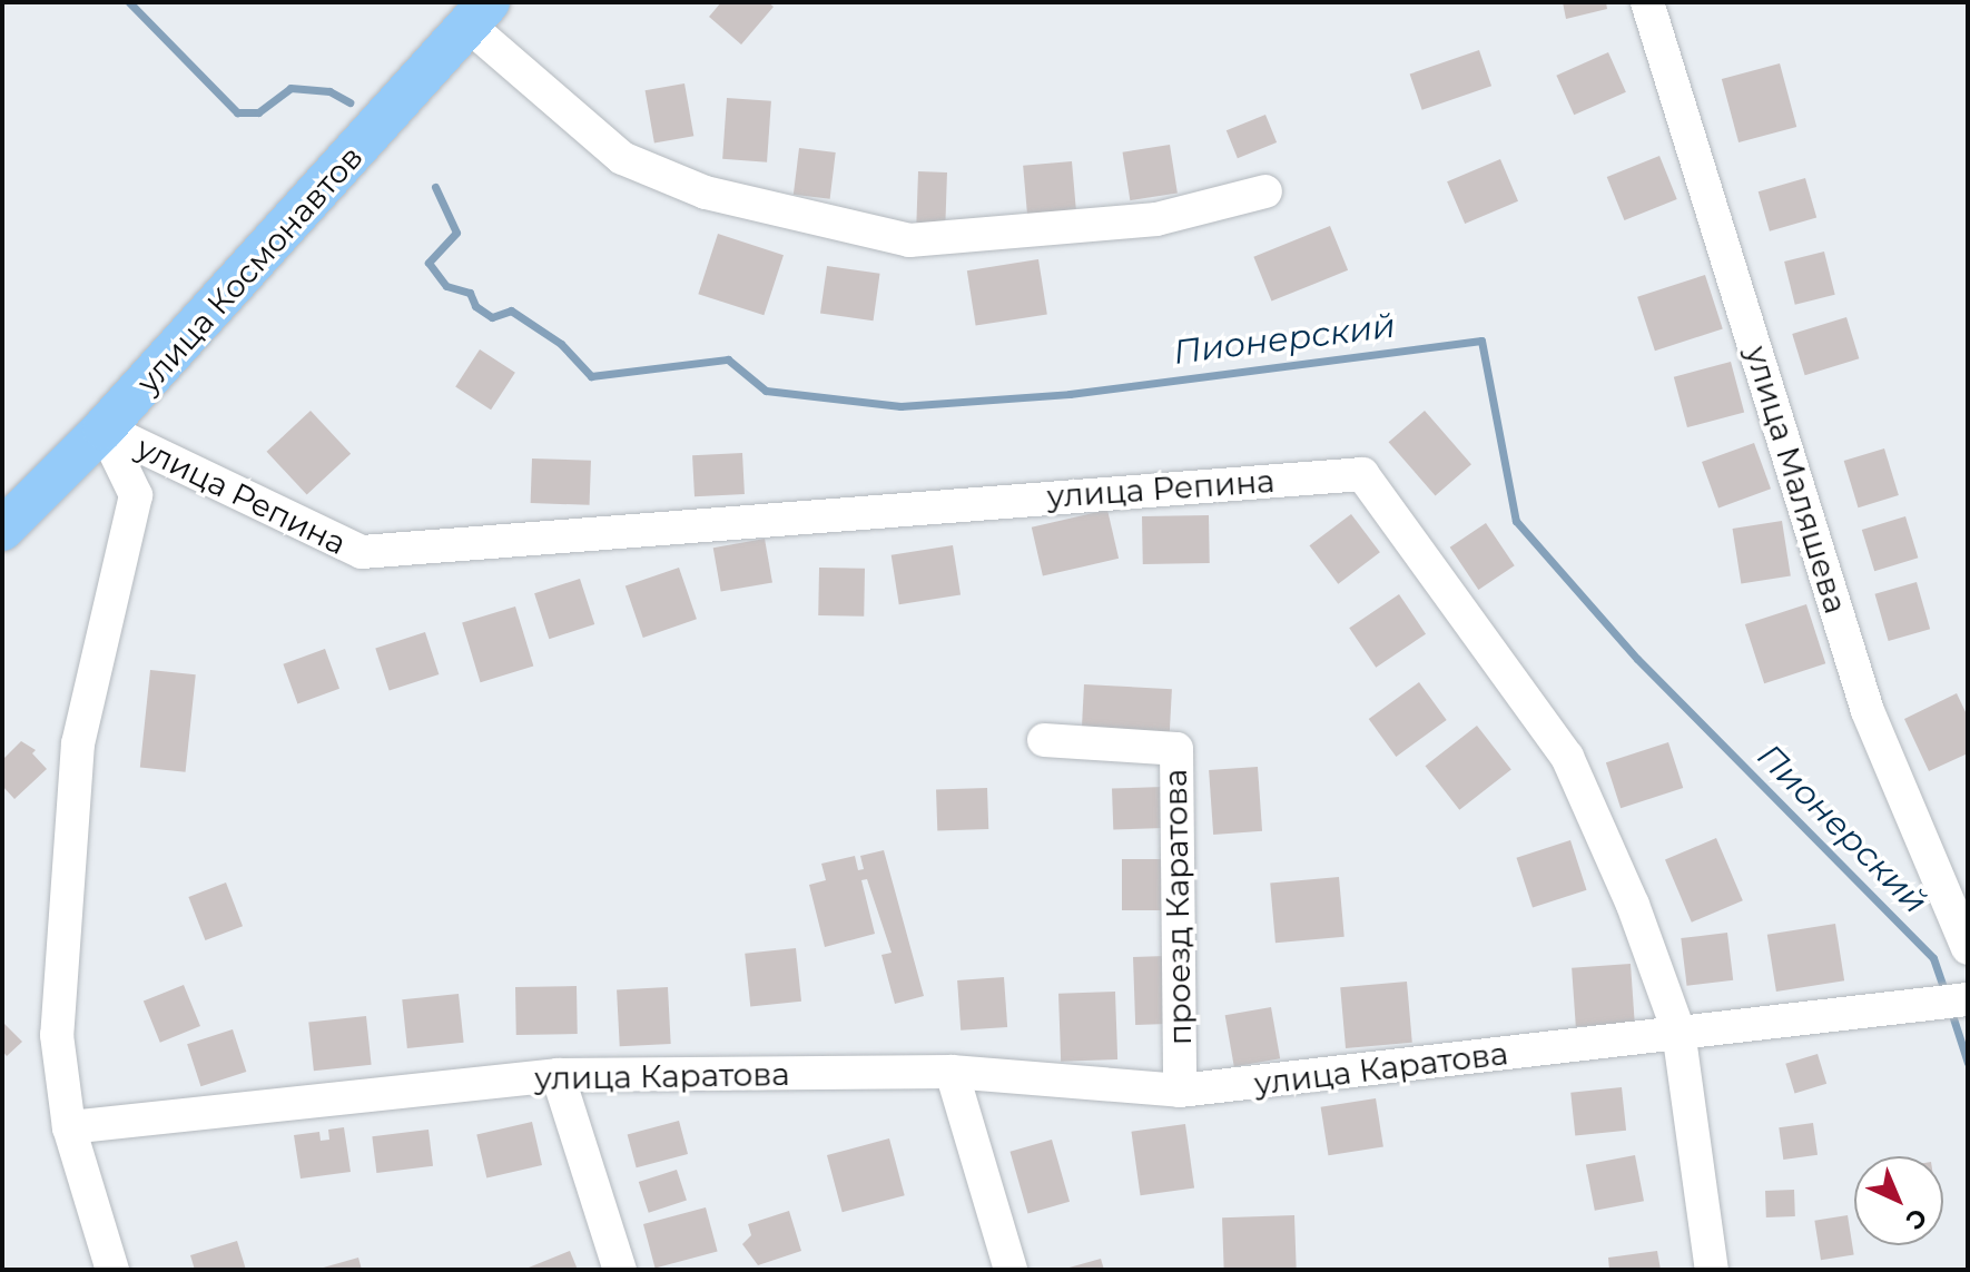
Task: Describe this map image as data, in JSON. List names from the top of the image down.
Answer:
{
  "streets": {
    "main road": ["улица Космонавтов"],
    "street": [
      "улица Маляшева",
      "улица Репина",
      "проезд Каратова",
      "улица Каратова"
    ]
  },
  "crossings": [
    ["улица Космонавтов", "улица Репина"],
    ["улица Репина", "улица Каратова"],
    ["проезд Каратова", "улица Каратова"]
  ],
  "water": ["Пионерский"],
  "north": "bottom right"
}
